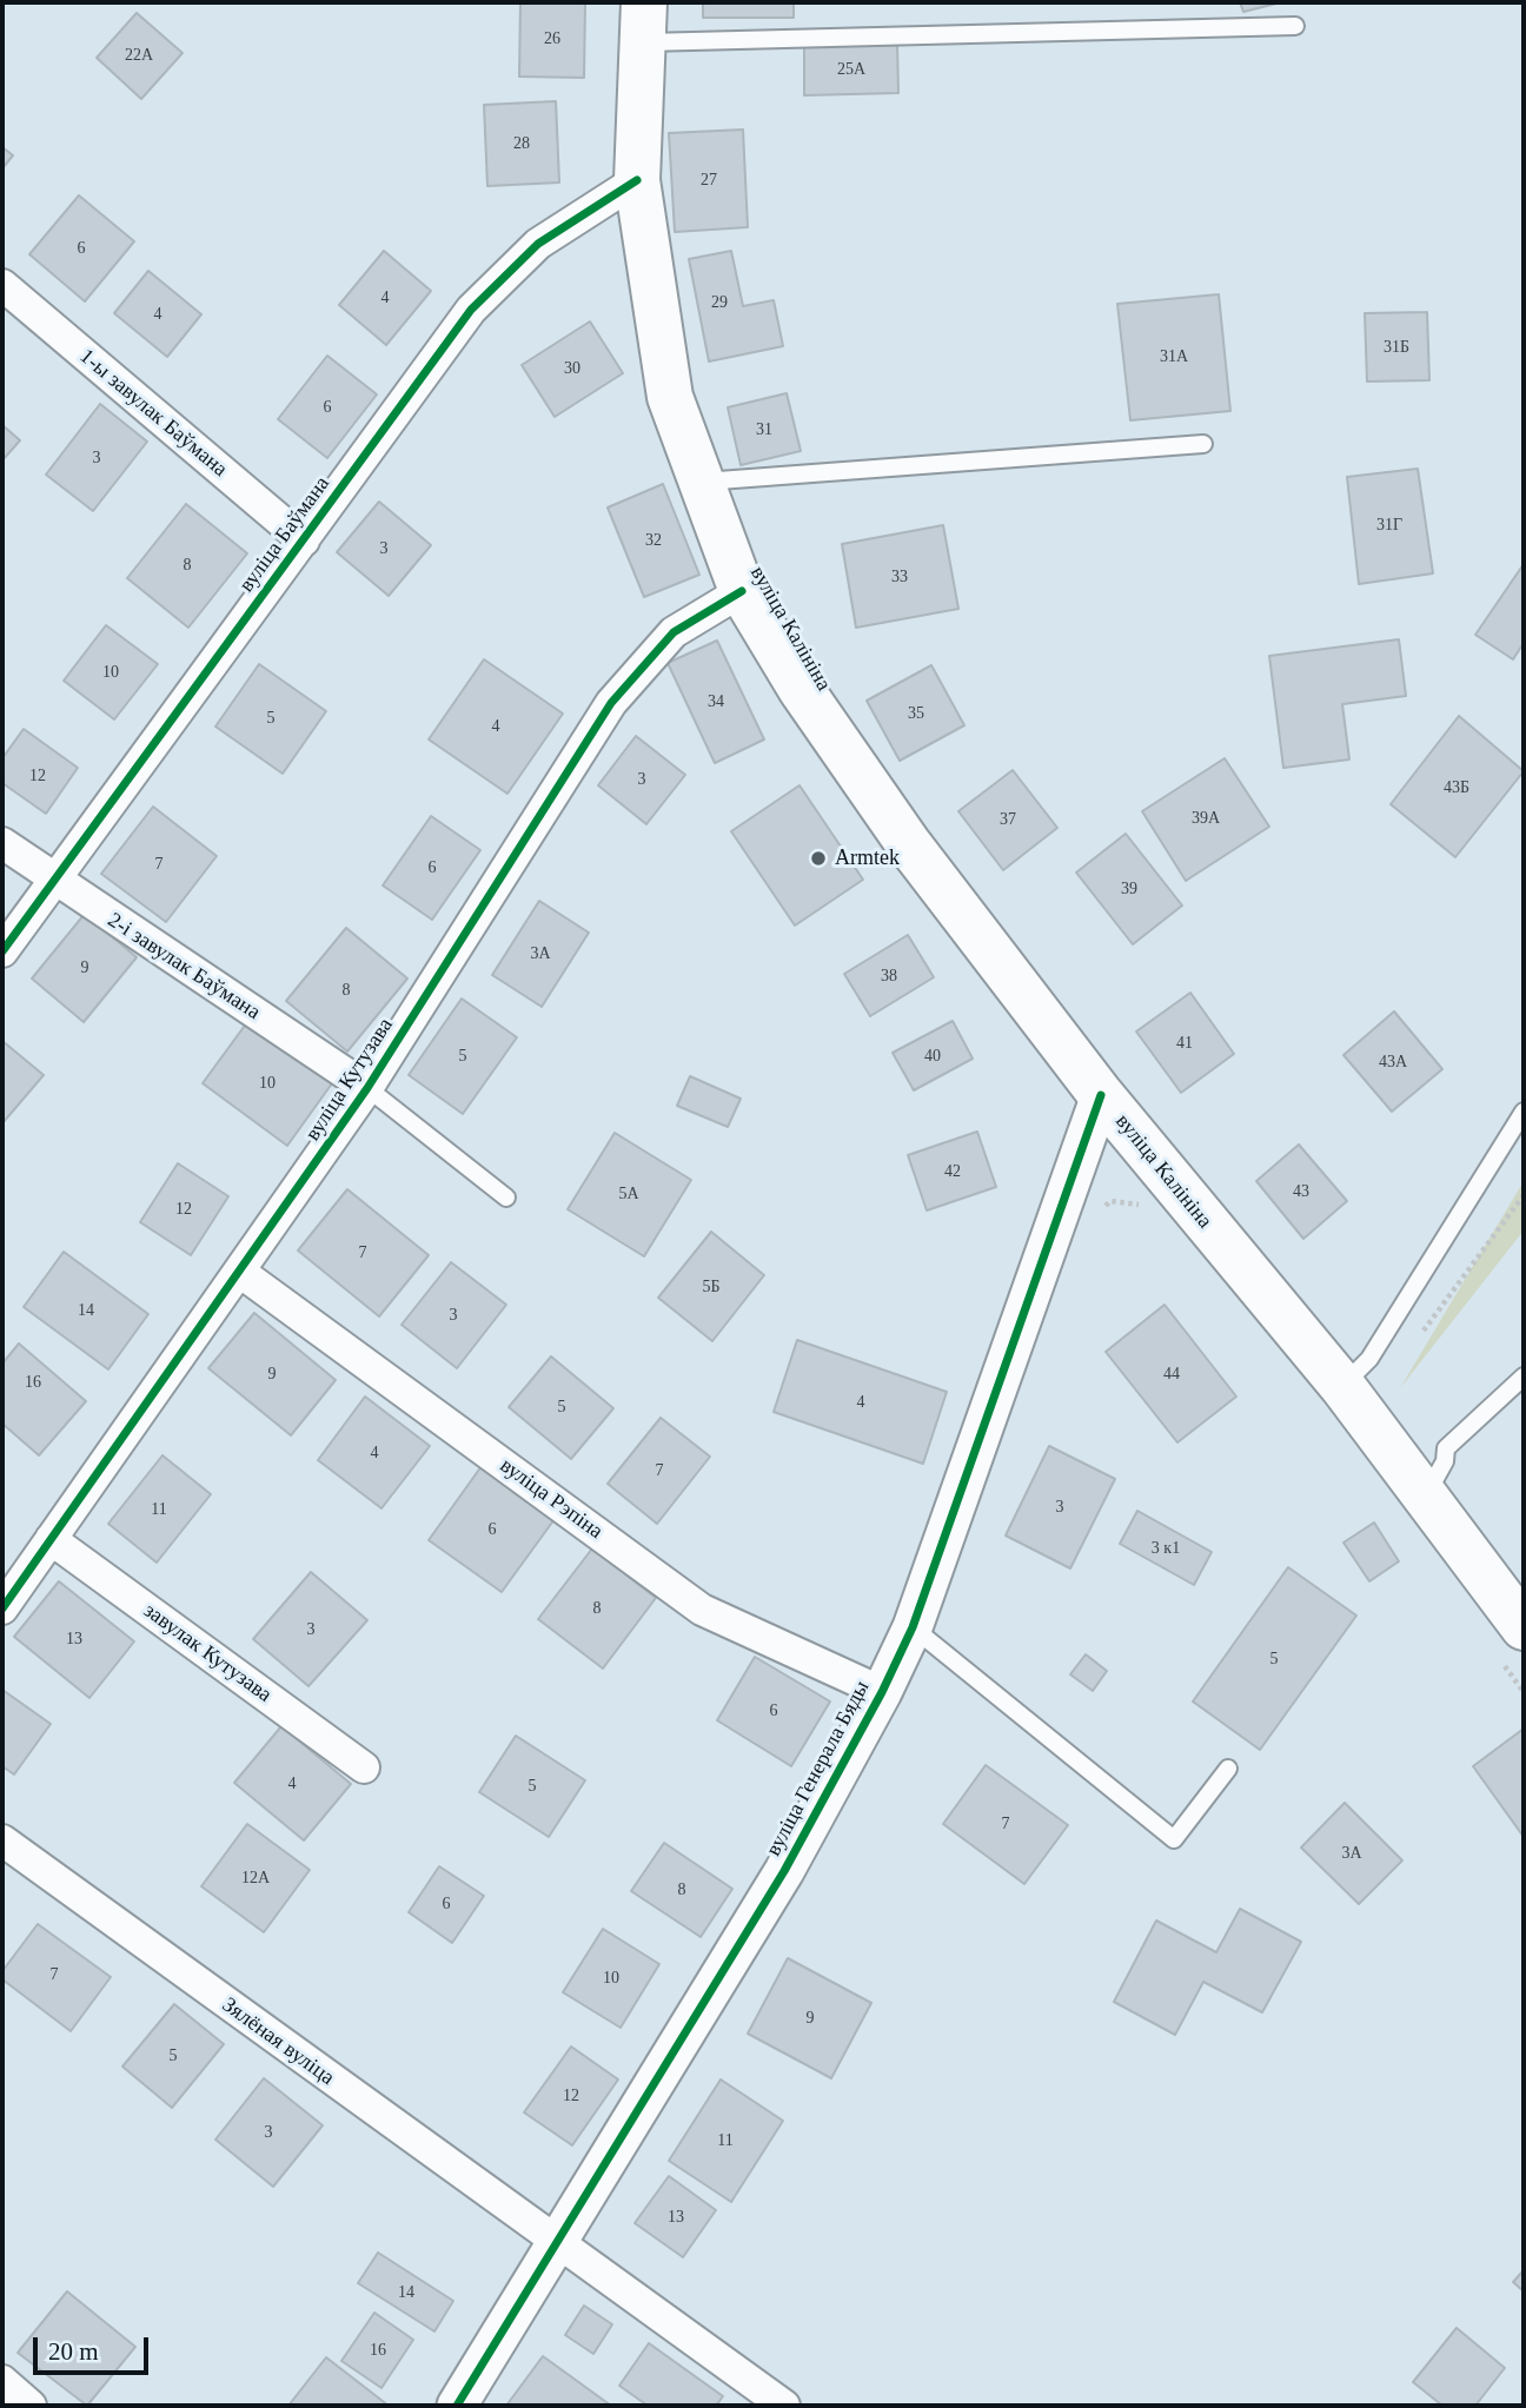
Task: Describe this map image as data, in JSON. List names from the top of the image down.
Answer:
{
  "streets": {
    "main road": ["вуліца Калініна"],
    "street": [
      "1-ы завулак Баўмана",
      "вуліца Баўмана",
      "2-і завулак Баўмана",
      "вуліца Кутузава",
      "вуліца Рэпіна",
      "завулак Кутузава",
      "вуліца Генерала Бяды",
      "Зялёная вуліца"
    ]
  },
  "crossings": [
    ["1-ы завулак Баўмана", "вуліца Баўмана"],
    ["вуліца Баўмана", "вуліца Калініна"],
    ["вуліца Баўмана", "2-і завулак Баўмана"],
    ["вуліца Калініна", "вуліца Кутузава"],
    ["вуліца Калініна", "вуліца Генерала Бяды"],
    ["2-і завулак Баўмана", "вуліца Кутузава"],
    ["вуліца Кутузава", "вуліца Рэпіна"],
    ["вуліца Кутузава", "завулак Кутузава"],
    ["вуліца Рэпіна", "вуліца Генерала Бяды"],
    ["вуліца Генерала Бяды", "Зялёная вуліца"]
  ],
  "places": ["Armtek"],
  "house_numbers": [
    "26",
    "22А",
    "25А",
    "28",
    "27",
    "6",
    "4",
    "29",
    "4",
    "31Б",
    "31А",
    "30",
    "6",
    "31",
    "3",
    "31Г",
    "32",
    "3",
    "8",
    "33",
    "10",
    "34",
    "35",
    "5",
    "4",
    "12",
    "3",
    "43Б",
    "39А",
    "37",
    "7",
    "6",
    "39",
    "3А",
    "9",
    "38",
    "8",
    "41",
    "5",
    "40",
    "43А",
    "10",
    "42",
    "43",
    "5А",
    "12",
    "7",
    "5Б",
    "14",
    "3",
    "9",
    "44",
    "16",
    "4",
    "5",
    "4",
    "7",
    "3",
    "11",
    "6",
    "3 к1",
    "8",
    "3",
    "13",
    "5",
    "6",
    "4",
    "5",
    "7",
    "3А",
    "12А",
    "8",
    "6",
    "7",
    "10",
    "9",
    "5",
    "12",
    "3",
    "11",
    "13",
    "14",
    "16"
  ],
  "scale_bar": "20 m"
}
